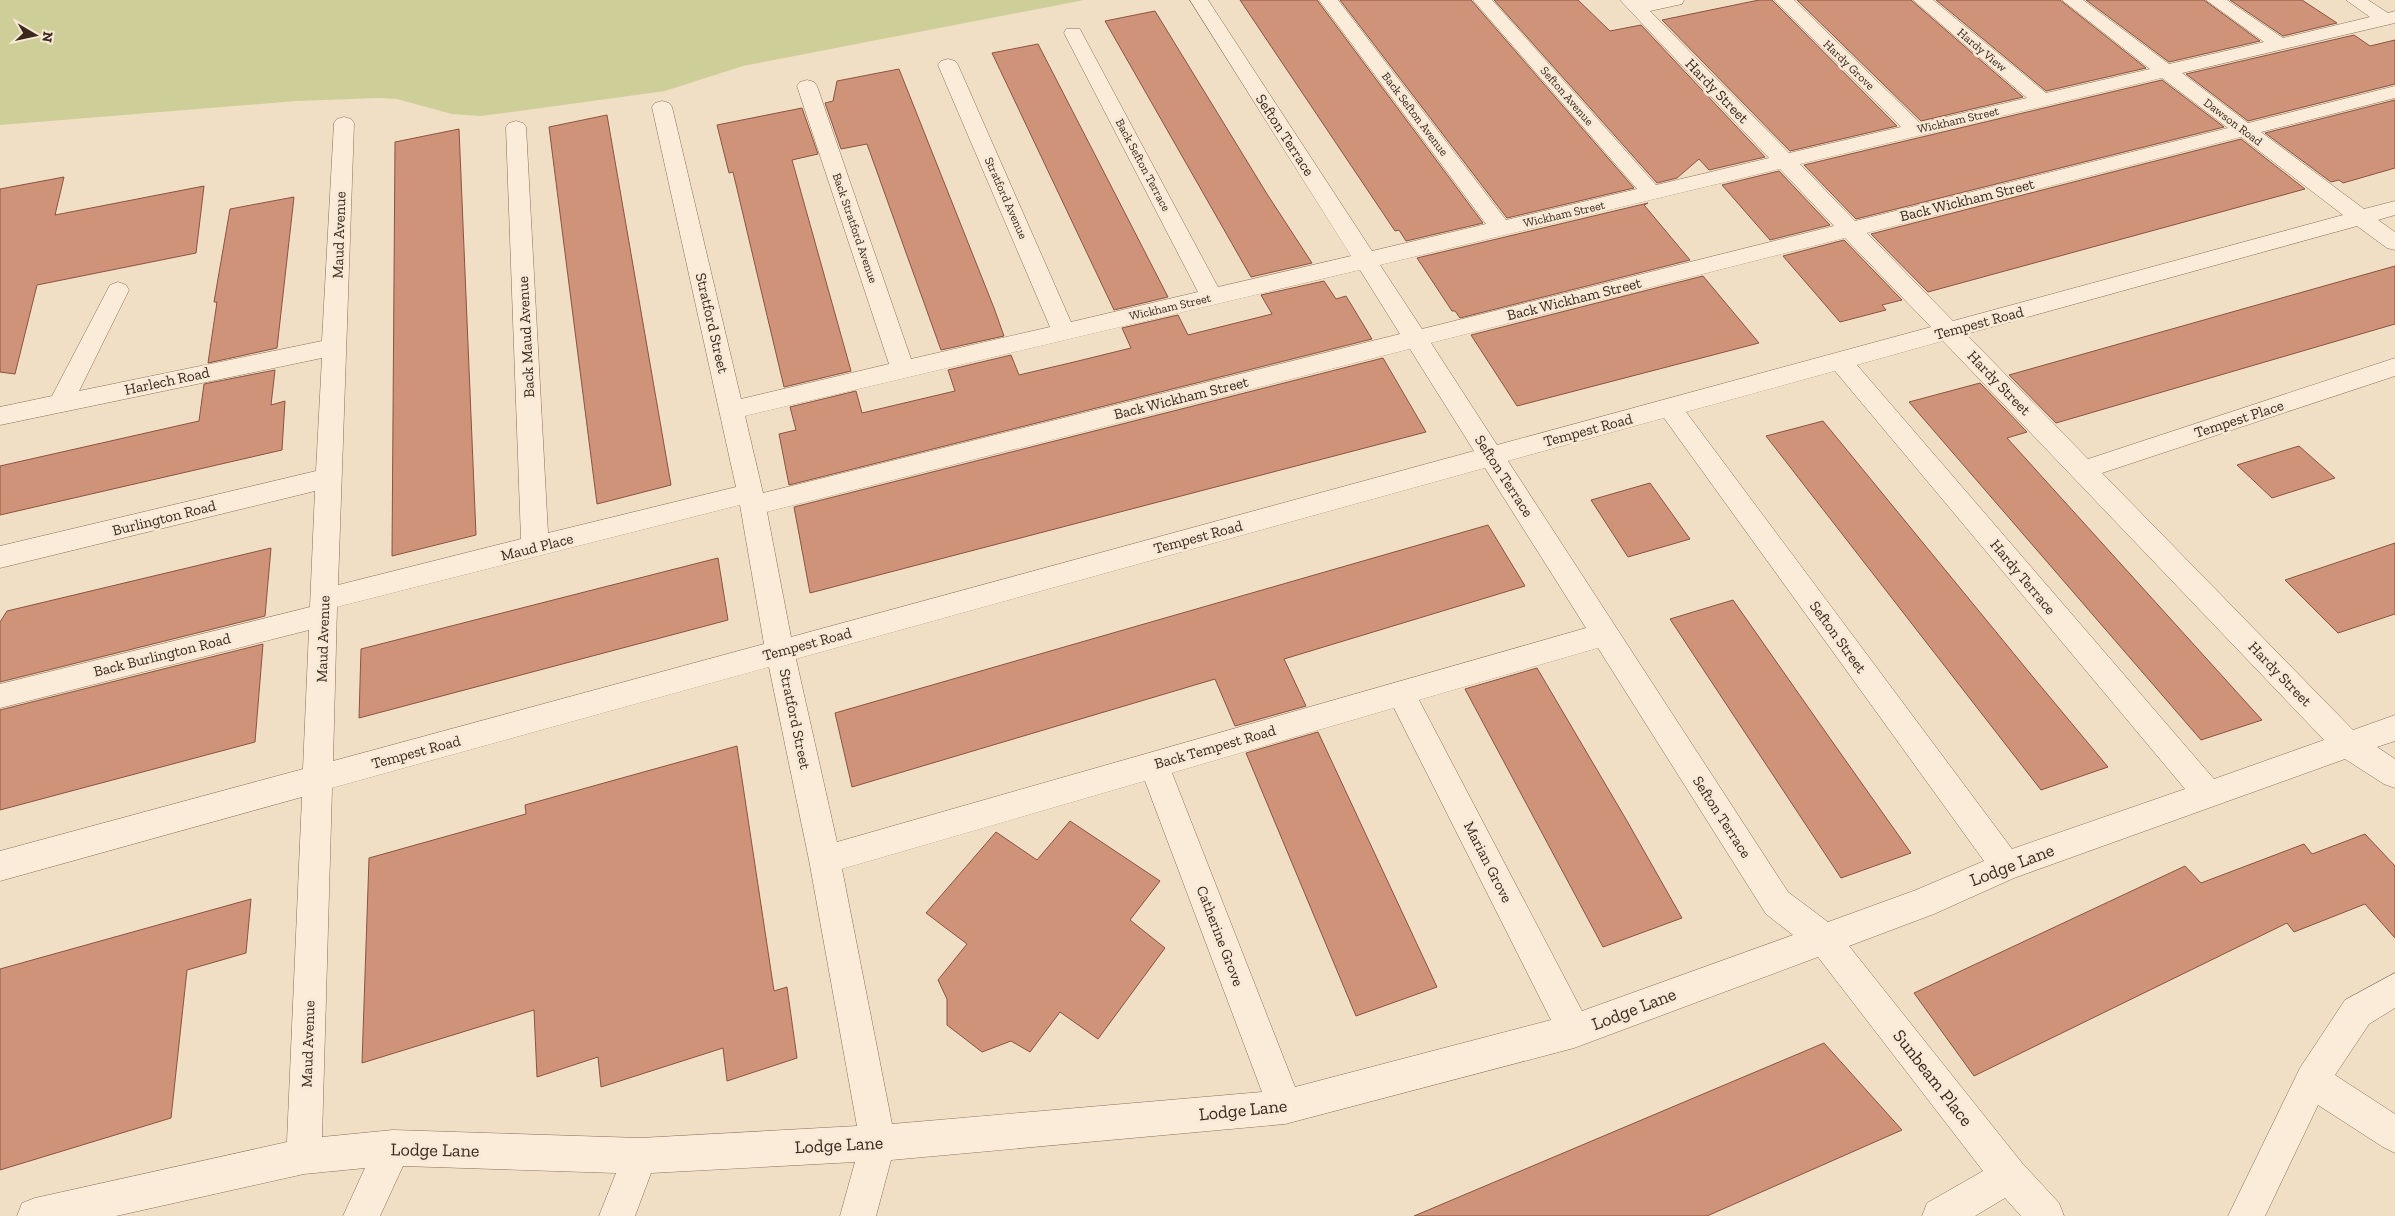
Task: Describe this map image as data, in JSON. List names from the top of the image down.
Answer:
{
  "streets": {
    "street": [
      "Hardy View",
      "Hardy Grove",
      "Hardy Street",
      "Sefton Avenue",
      "Back Sefton Avenue",
      "Wickham Street",
      "Dawson Road",
      "Sefton Terrace",
      "Back Sefton Terrace",
      "Stratford Avenue",
      "Back Wickham Street",
      "Back Stratford Avenue",
      "Maud Avenue",
      "Stratford Street",
      "Tempest Road",
      "Back Maud Avenue",
      "Harlech Road",
      "Tempest Place",
      "Burlington Road",
      "Maud Place",
      "Hardy Terrace",
      "Sefton Street",
      "Back Burlington Road",
      "Back Tempest Road",
      "Marian Grove",
      "Lodge Lane",
      "Catherine Grove",
      "Sunbeam Place"
    ]
  },
  "crossings": [
    ["Hardy View", "Wickham Street"],
    ["Hardy Grove", "Wickham Street"],
    ["Hardy Street", "Wickham Street"],
    ["Hardy Street", "Back Wickham Street"],
    ["Hardy Street", "Tempest Road"],
    ["Hardy Street", "Tempest Place"],
    ["Hardy Street", "Lodge Lane"],
    ["Sefton Avenue", "Wickham Street"],
    ["Back Sefton Avenue", "Wickham Street"],
    ["Wickham Street", "Dawson Road"],
    ["Wickham Street", "Sefton Terrace"],
    ["Wickham Street", "Back Sefton Terrace"],
    ["Wickham Street", "Stratford Avenue"],
    ["Wickham Street", "Back Stratford Avenue"],
    ["Wickham Street", "Stratford Street"],
    ["Dawson Road", "Back Wickham Street"],
    ["Dawson Road", "Tempest Road"],
    ["Sefton Terrace", "Back Wickham Street"],
    ["Sefton Terrace", "Tempest Road"],
    ["Sefton Terrace", "Back Tempest Road"],
    ["Sefton Terrace", "Lodge Lane"],
    ["Sefton Terrace", "Sunbeam Place"],
    ["Back Wickham Street", "Stratford Street"],
    ["Back Wickham Street", "Maud Place"],
    ["Maud Avenue", "Tempest Road"],
    ["Maud Avenue", "Harlech Road"],
    ["Maud Avenue", "Burlington Road"],
    ["Maud Avenue", "Maud Place"],
    ["Maud Avenue", "Back Burlington Road"],
    ["Maud Avenue", "Lodge Lane"],
    ["Stratford Street", "Tempest Road"],
    ["Stratford Street", "Maud Place"],
    ["Stratford Street", "Back Tempest Road"],
    ["Stratford Street", "Lodge Lane"],
    ["Tempest Road", "Hardy Terrace"],
    ["Tempest Road", "Sefton Street"],
    ["Back Maud Avenue", "Maud Place"],
    ["Maud Place", "Back Burlington Road"],
    ["Hardy Terrace", "Lodge Lane"],
    ["Sefton Street", "Lodge Lane"],
    ["Back Tempest Road", "Marian Grove"],
    ["Back Tempest Road", "Catherine Grove"],
    ["Marian Grove", "Lodge Lane"],
    ["Lodge Lane", "Catherine Grove"],
    ["Lodge Lane", "Sunbeam Place"]
  ],
  "north": "right"
}
